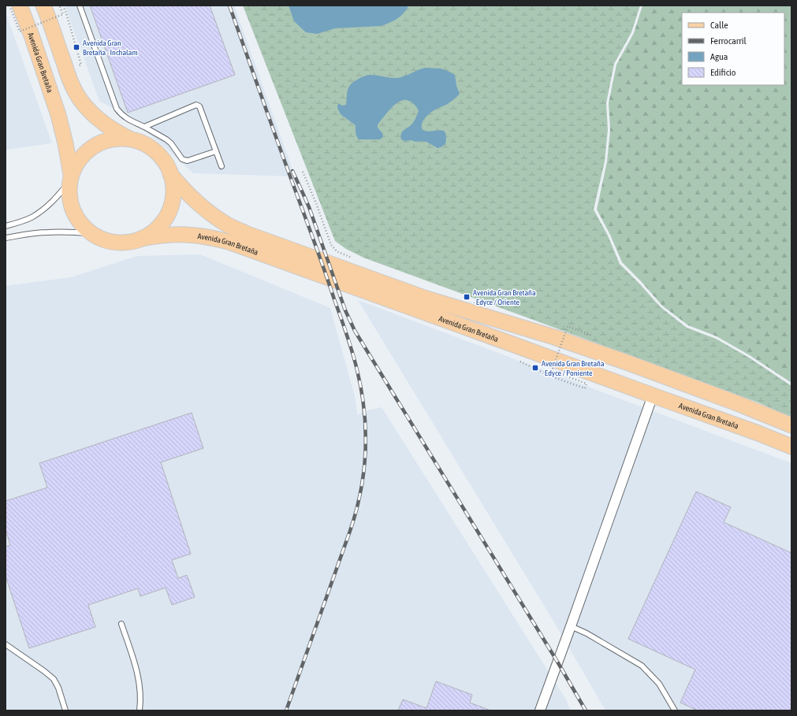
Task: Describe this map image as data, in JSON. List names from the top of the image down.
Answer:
{
  "streets": {
    "main road": ["Avenida Gran Bretaña"]
  },
  "places": {
    "transit": ["Avenida Gran Bretaña - Inchalam", "Avenida Gran Bretaña - Edyce / Oriente", "Avenida Gran Bretaña - Edyce / Poniente"]
  },
  "legend": [
    "Calle",
    "Ferrocarril",
    "Agua",
    "Edificio"
  ]
}
